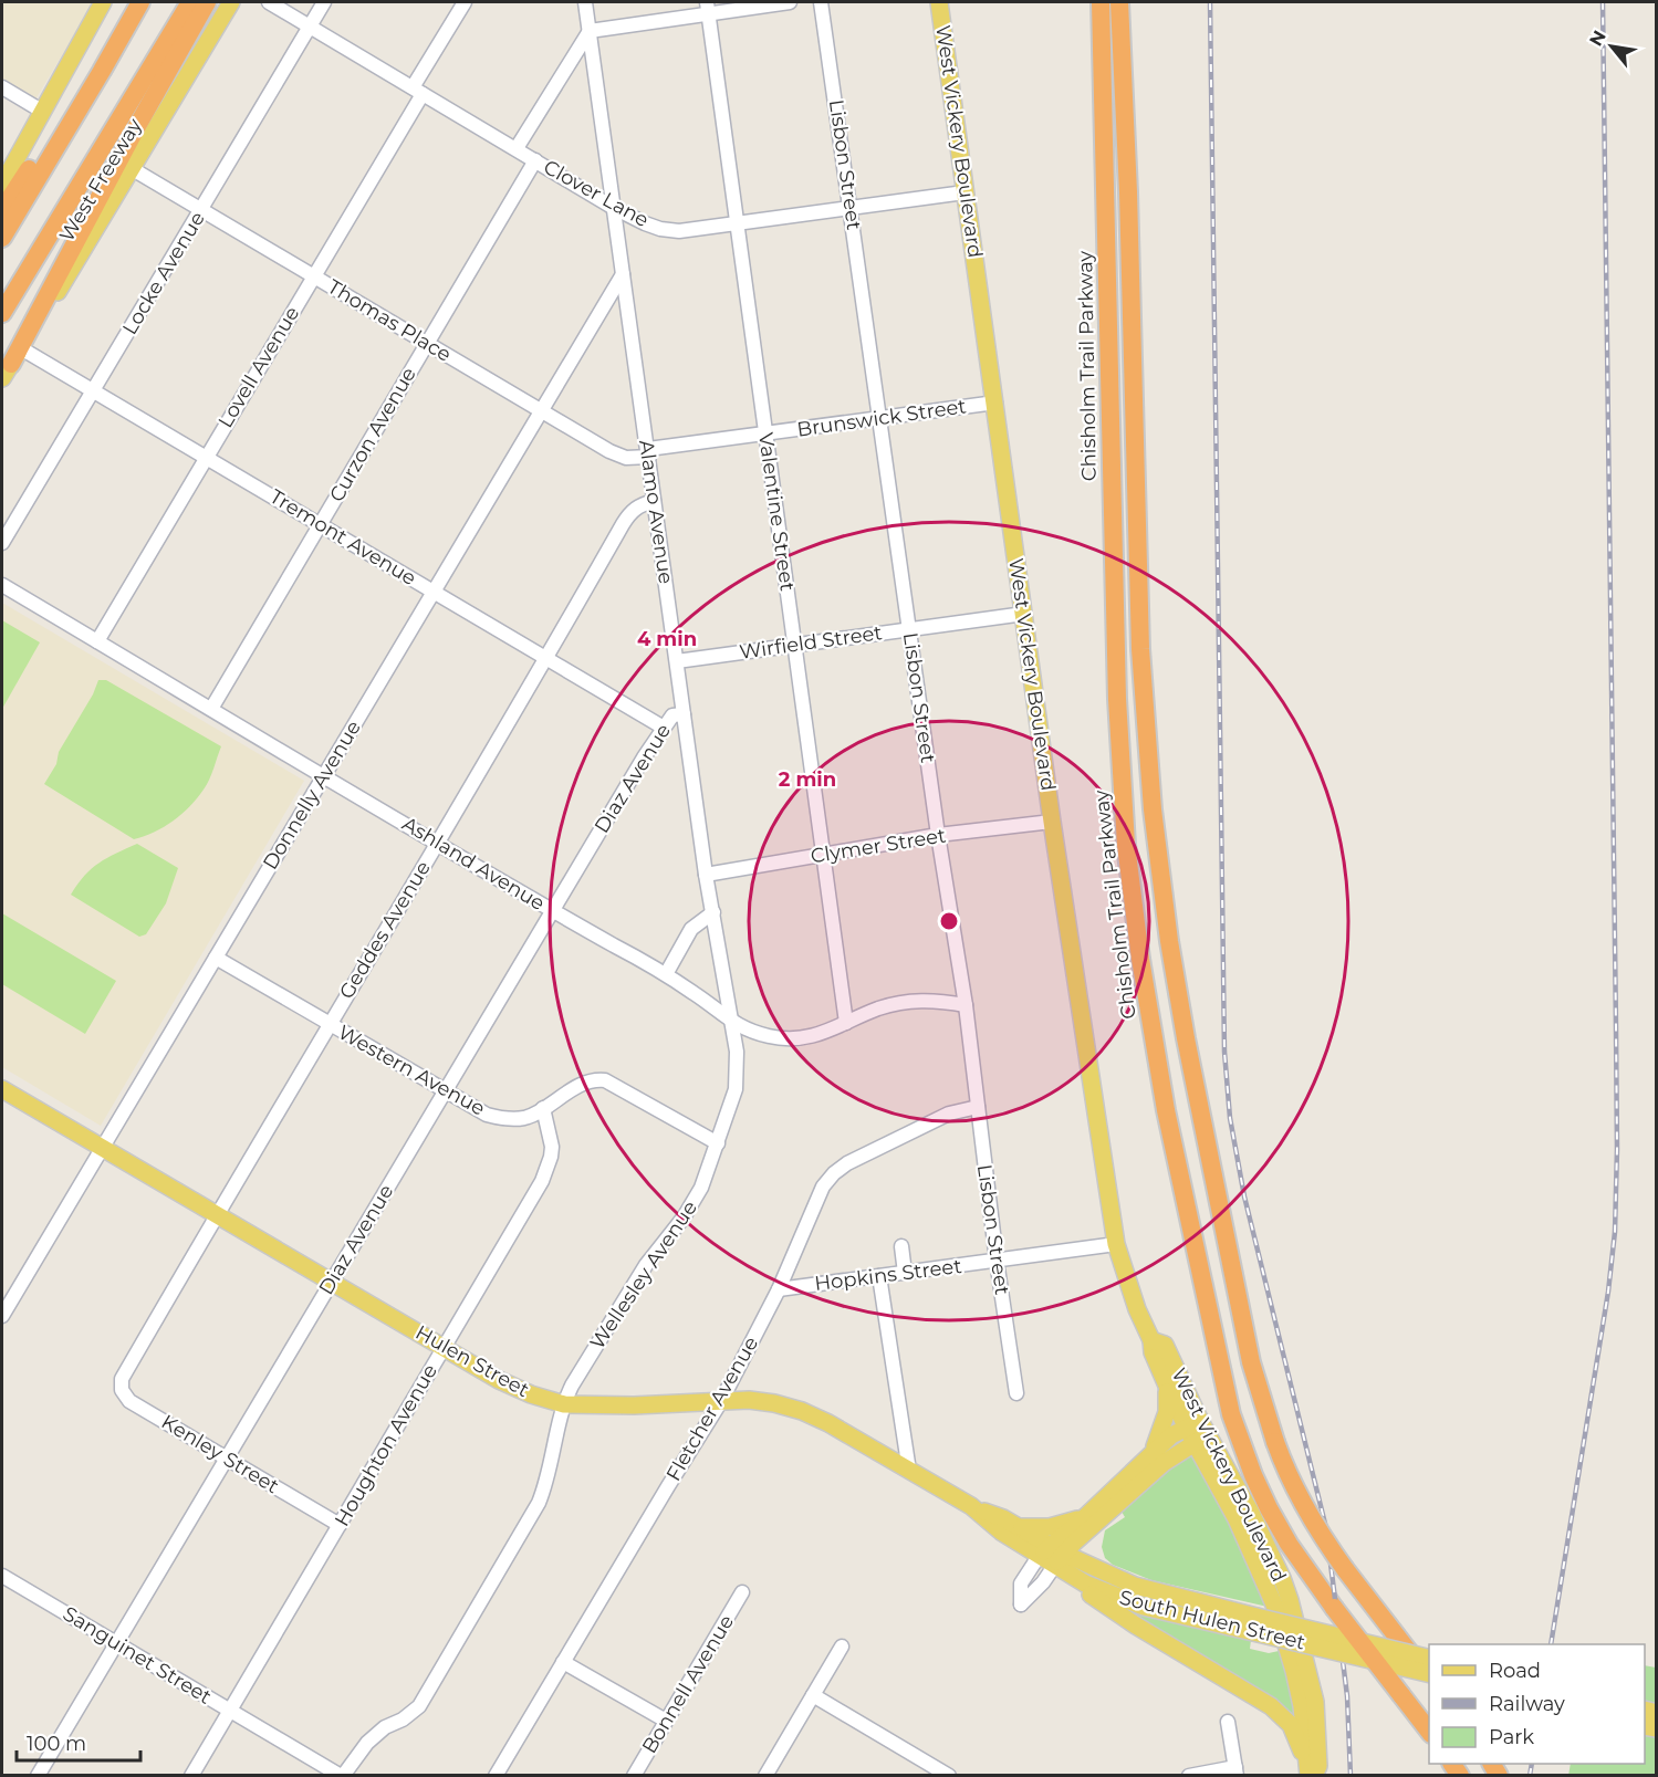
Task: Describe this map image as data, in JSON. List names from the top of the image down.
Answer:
{
  "streets": {
    "highway": ["West Freeway", "Chisholm Trail Parkway"],
    "main road": ["West Vickery Boulevard", "Hulen Street", "South Hulen Street"],
    "street": [
      "Lisbon Street",
      "Clover Lane",
      "Locke Avenue",
      "Thomas Place",
      "Lovell Avenue",
      "Brunswick Street",
      "Curzon Avenue",
      "Alamo Avenue",
      "Valentine Street",
      "Tremont Avenue",
      "Wirfield Street",
      "Diaz Avenue",
      "Donnelly Avenue",
      "Clymer Street",
      "Ashland Avenue",
      "Geddes Avenue",
      "Western Avenue",
      "Wellesley Avenue",
      "Hopkins Street",
      "Fletcher Avenue",
      "Houghton Avenue",
      "Kenley Street",
      "Sanguinet Street",
      "Bonnell Avenue"
    ]
  },
  "crossings": [
    ["West Vickery Boulevard", "Clover Lane"],
    ["West Vickery Boulevard", "Brunswick Street"],
    ["West Vickery Boulevard", "Wirfield Street"],
    ["West Vickery Boulevard", "Clymer Street"],
    ["West Vickery Boulevard", "Hopkins Street"],
    ["Lisbon Street", "Clover Lane"],
    ["Lisbon Street", "Brunswick Street"],
    ["Lisbon Street", "Wirfield Street"],
    ["Lisbon Street", "Clymer Street"],
    ["Lisbon Street", "Ashland Avenue"],
    ["Lisbon Street", "Hopkins Street"],
    ["Lisbon Street", "Fletcher Avenue"],
    ["West Freeway", "Thomas Place"],
    ["West Freeway", "Tremont Avenue"],
    ["Clover Lane", "Locke Avenue"],
    ["Clover Lane", "Lovell Avenue"],
    ["Clover Lane", "Curzon Avenue"],
    ["Clover Lane", "Alamo Avenue"],
    ["Clover Lane", "Valentine Street"],
    ["Locke Avenue", "Thomas Place"],
    ["Locke Avenue", "Tremont Avenue"],
    ["Thomas Place", "Lovell Avenue"],
    ["Thomas Place", "Brunswick Street"],
    ["Thomas Place", "Curzon Avenue"],
    ["Thomas Place", "Alamo Avenue"],
    ["Thomas Place", "Donnelly Avenue"],
    ["Lovell Avenue", "Tremont Avenue"],
    ["Lovell Avenue", "Ashland Avenue"],
    ["Brunswick Street", "Alamo Avenue"],
    ["Brunswick Street", "Valentine Street"],
    ["Curzon Avenue", "Tremont Avenue"],
    ["Curzon Avenue", "Ashland Avenue"],
    ["Alamo Avenue", "Wirfield Street"],
    ["Alamo Avenue", "Diaz Avenue"],
    ["Alamo Avenue", "Donnelly Avenue"],
    ["Alamo Avenue", "Clymer Street"],
    ["Alamo Avenue", "Ashland Avenue"],
    ["Alamo Avenue", "Geddes Avenue"],
    ["Alamo Avenue", "Wellesley Avenue"],
    ["Valentine Street", "Wirfield Street"],
    ["Valentine Street", "Clymer Street"],
    ["Valentine Street", "Ashland Avenue"],
    ["Tremont Avenue", "Diaz Avenue"],
    ["Tremont Avenue", "Donnelly Avenue"],
    ["Tremont Avenue", "Geddes Avenue"],
    ["Diaz Avenue", "Ashland Avenue"],
    ["Diaz Avenue", "Western Avenue"],
    ["Diaz Avenue", "Hulen Street"],
    ["Diaz Avenue", "Kenley Street"],
    ["Diaz Avenue", "Sanguinet Street"],
    ["Donnelly Avenue", "Ashland Avenue"],
    ["Donnelly Avenue", "Western Avenue"],
    ["Donnelly Avenue", "Hulen Street"],
    ["Ashland Avenue", "Geddes Avenue"],
    ["Ashland Avenue", "Wellesley Avenue"],
    ["Geddes Avenue", "Western Avenue"],
    ["Geddes Avenue", "Hulen Street"],
    ["Geddes Avenue", "Kenley Street"],
    ["Western Avenue", "Wellesley Avenue"],
    ["Western Avenue", "Houghton Avenue"],
    ["Wellesley Avenue", "Hulen Street"],
    ["Wellesley Avenue", "Sanguinet Street"],
    ["Hopkins Street", "Fletcher Avenue"],
    ["Hulen Street", "Fletcher Avenue"],
    ["Hulen Street", "Houghton Avenue"],
    ["Hulen Street", "South Hulen Street"],
    ["Houghton Avenue", "Kenley Street"],
    ["Houghton Avenue", "Sanguinet Street"]
  ],
  "legend": ["Road", "Railway", "Park"],
  "scale_bar": "100 m",
  "north": "top left",
  "rings": ["4 min", "2 min"]
}
